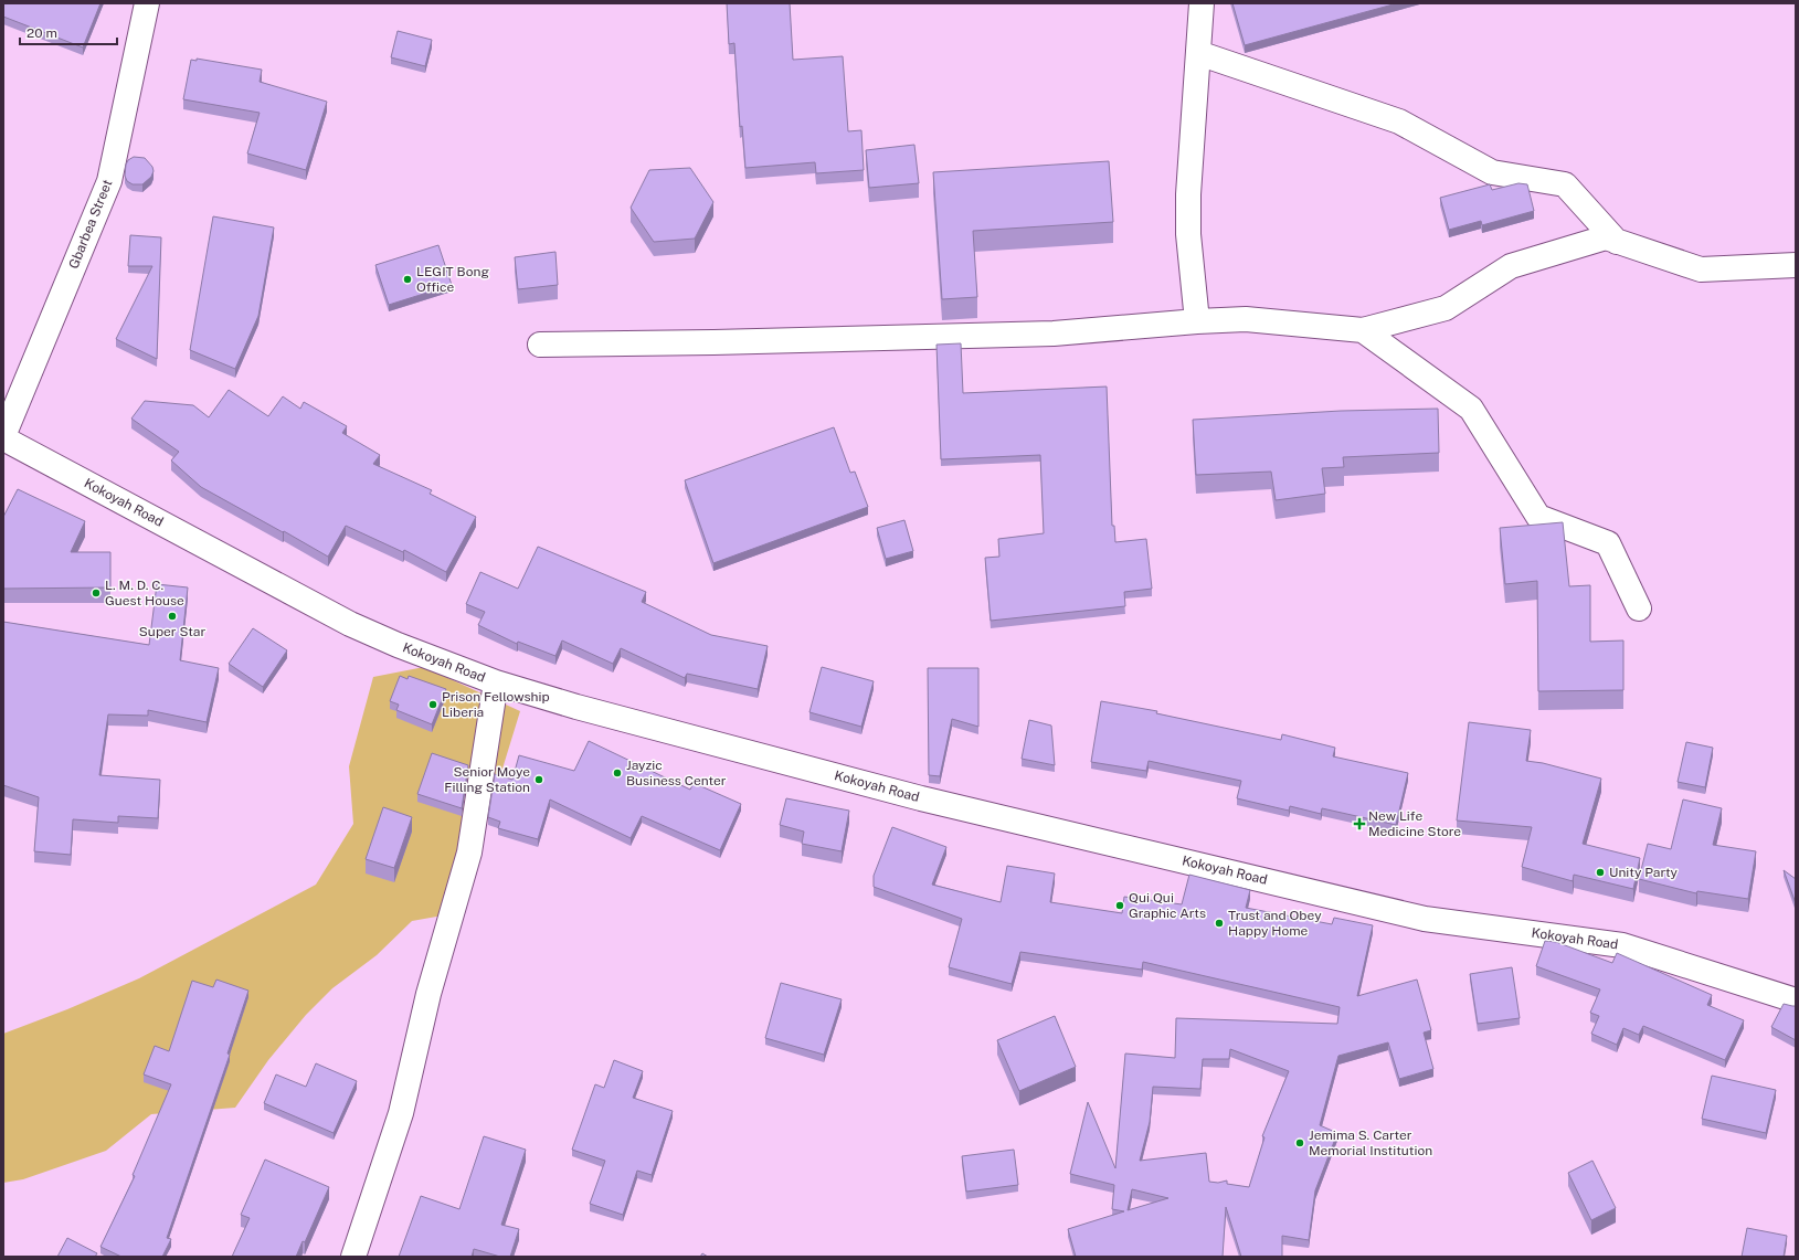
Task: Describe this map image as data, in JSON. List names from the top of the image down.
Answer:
{
  "streets": {
    "street": ["Gbarbea Street", "Kokoyah Road"]
  },
  "crossings": [
    ["Gbarbea Street", "Kokoyah Road"]
  ],
  "places": {
    "other": [
      "LEGIT Bong Office",
      "L. M. D. C. Guest House",
      "Super Star",
      "Prison Fellowship Liberia",
      "Jayzic Business Center",
      "Senior Moye Filling Station",
      "Unity Party",
      "Qui Qui Graphic Arts",
      "Trust and Obey Happy Home",
      "Jemima S. Carter Memorial Institution"
    ],
    "health": ["New Life Medicine Store"]
  },
  "scale_bar": "20 m"
}
